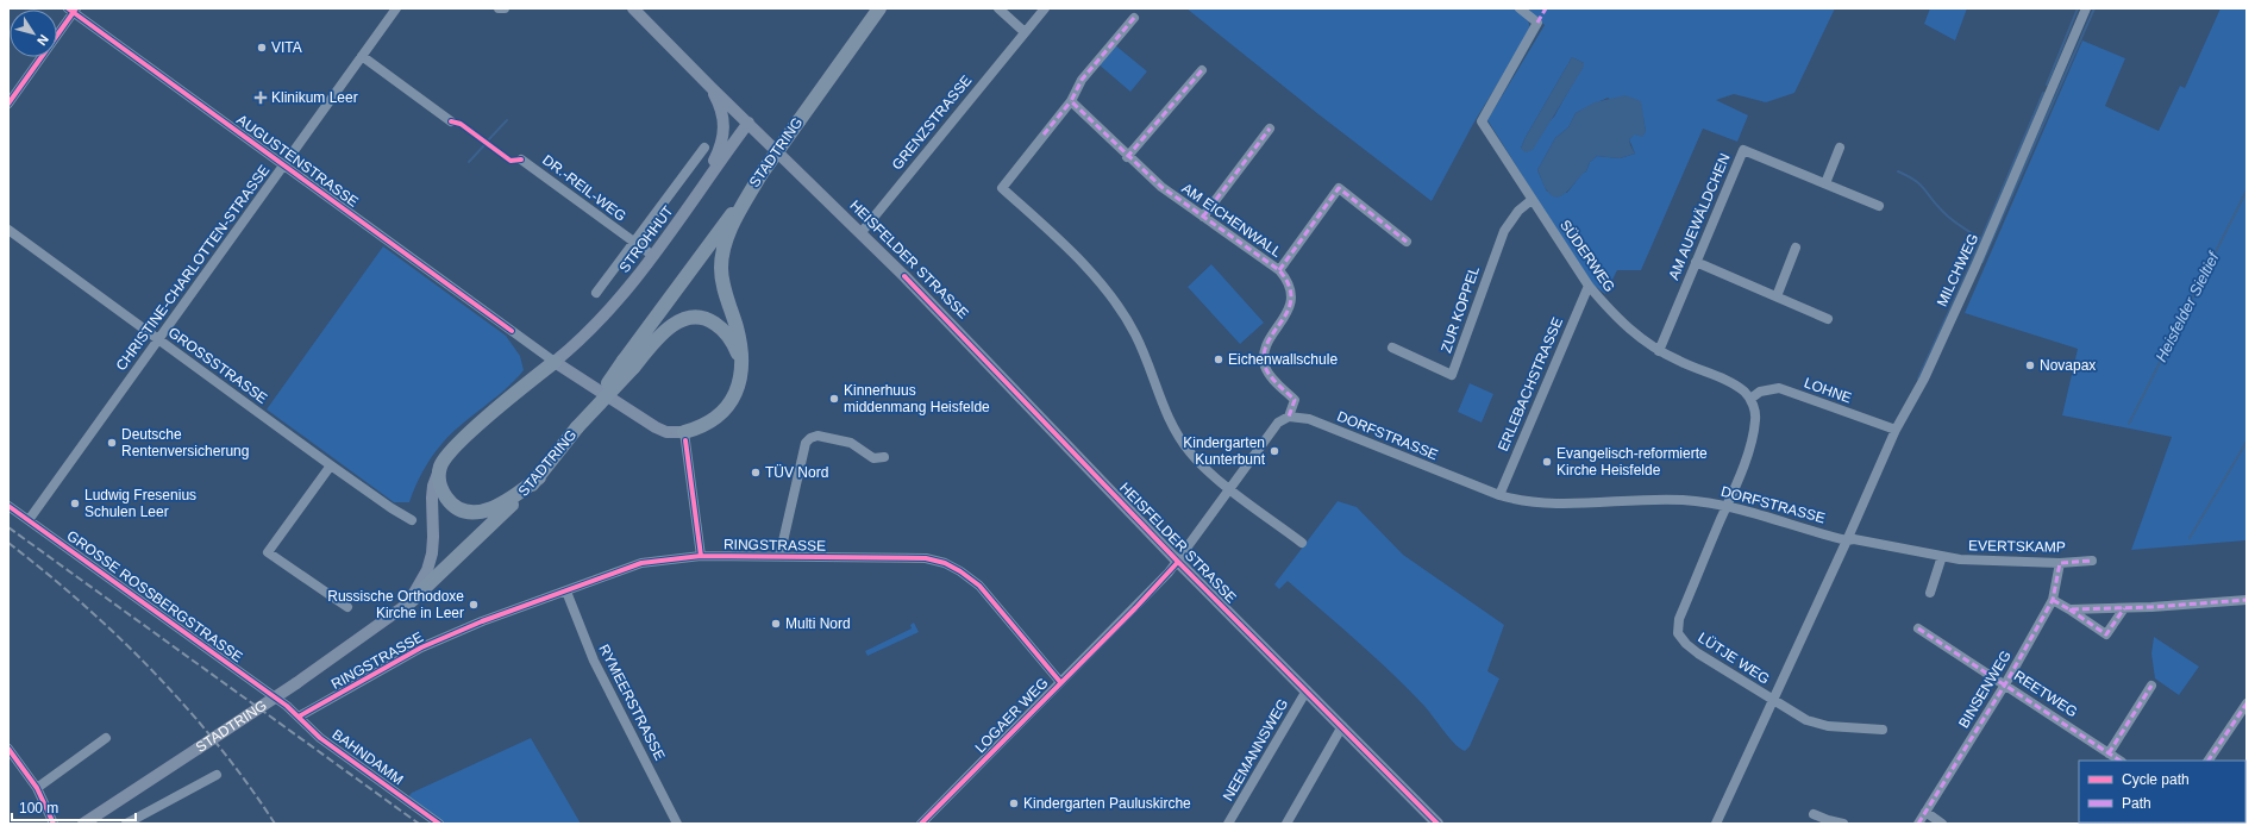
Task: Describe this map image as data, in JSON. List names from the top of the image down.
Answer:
{
  "streets": {
    "highway": ["STADTRING"],
    "main road": ["AUGUSTENSTRASSE", "STROHHUT", "HEISFELDER STRASSE"],
    "street": [
      "GRENZSTRASSE",
      "DR.-REIL-WEG",
      "AM AUEWÄLDCHEN",
      "AM EICHENWALL",
      "SÜDERWEG",
      "CHRISTINE-CHARLOTTEN-STRASSE",
      "MILCHWEG",
      "ZUR KOPPEL",
      "GROSSSTRASSE",
      "ERLEBACHSTRASSE",
      "LOHNE",
      "DORFSTRASSE",
      "RINGSTRASSE",
      "EVERTSKAMP",
      "GROSSE ROSSBERGSTRASSE",
      "LÜTJE WEG",
      "BINSENWEG",
      "REETWEG",
      "RYMEERSTRASSE",
      "LOGAER WEG",
      "NEEMANNSWEG",
      "BAHNDAMM"
    ]
  },
  "crossings": [
    ["GRENZSTRASSE", "HEISFELDER STRASSE"],
    ["AUGUSTENSTRASSE", "STROHHUT"],
    ["AUGUSTENSTRASSE", "CHRISTINE-CHARLOTTEN-STRASSE"],
    ["DR.-REIL-WEG", "STROHHUT"],
    ["AM AUEWÄLDCHEN", "SÜDERWEG"],
    ["AM EICHENWALL", "DORFSTRASSE"],
    ["STROHHUT", "HEISFELDER STRASSE"],
    ["SÜDERWEG", "ZUR KOPPEL"],
    ["SÜDERWEG", "ERLEBACHSTRASSE"],
    ["SÜDERWEG", "LOHNE"],
    ["HEISFELDER STRASSE", "LOGAER WEG"],
    ["HEISFELDER STRASSE", "NEEMANNSWEG"],
    ["CHRISTINE-CHARLOTTEN-STRASSE", "GROSSSTRASSE"],
    ["CHRISTINE-CHARLOTTEN-STRASSE", "GROSSE ROSSBERGSTRASSE"],
    ["MILCHWEG", "LOHNE"],
    ["MILCHWEG", "DORFSTRASSE"],
    ["MILCHWEG", "EVERTSKAMP"],
    ["ERLEBACHSTRASSE", "DORFSTRASSE"],
    ["DORFSTRASSE", "EVERTSKAMP"],
    ["DORFSTRASSE", "LÜTJE WEG"],
    ["RINGSTRASSE", "RYMEERSTRASSE"],
    ["RINGSTRASSE", "LOGAER WEG"],
    ["RINGSTRASSE", "BAHNDAMM"],
    ["EVERTSKAMP", "BINSENWEG"],
    ["GROSSE ROSSBERGSTRASSE", "BAHNDAMM"],
    ["BINSENWEG", "REETWEG"]
  ],
  "water": ["Heisfelder Sieltief"],
  "places": {
    "other": [
      "VITA",
      "Eichenwallschule",
      "Novapax",
      "Kinnerhuus middenmang Heisfelde",
      "Deutsche Rentenversicherung",
      "Kindergarten Kunterbunt",
      "Evangelisch-reformierte Kirche Heisfelde",
      "TÜV Nord",
      "Ludwig Fresenius Schulen Leer",
      "Russische Orthodoxe Kirche in Leer",
      "Multi Nord",
      "Kindergarten Pauluskirche"
    ],
    "health": ["Klinikum Leer"]
  },
  "legend": ["Cycle path", "Path"],
  "scale_bar": "100 m",
  "north": "bottom right"
}
